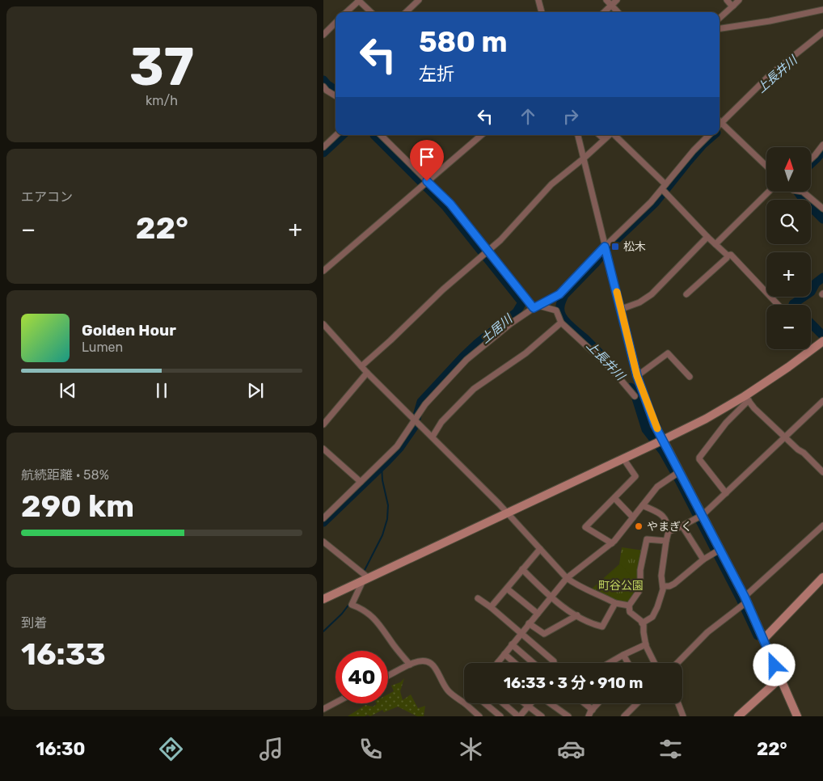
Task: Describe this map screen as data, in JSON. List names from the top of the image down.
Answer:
{
  "water": ["上長井川", "土居川"],
  "parks": ["町谷公園"],
  "places": {
    "transit": ["松木"],
    "other": ["やまぎく"]
  },
  "north": "top",
  "page": {
    "tile": [
      ["37", "km/h"],
      "エアコン",
      ["航続距離 · 58%", "290 km"],
      ["到着", "16:33"]
    ],
    "turn": ["580 m", "左折"],
    "map_buttons": ["+", "−"],
    "heat": ["−", "22°", "+"],
    "song": ["Golden Hour", "Lumen"],
    "limit": "40",
    "trip": "16:33 · 3 分 · 910 m",
    "tabs": ["16:30", "22°"]
  }
}
